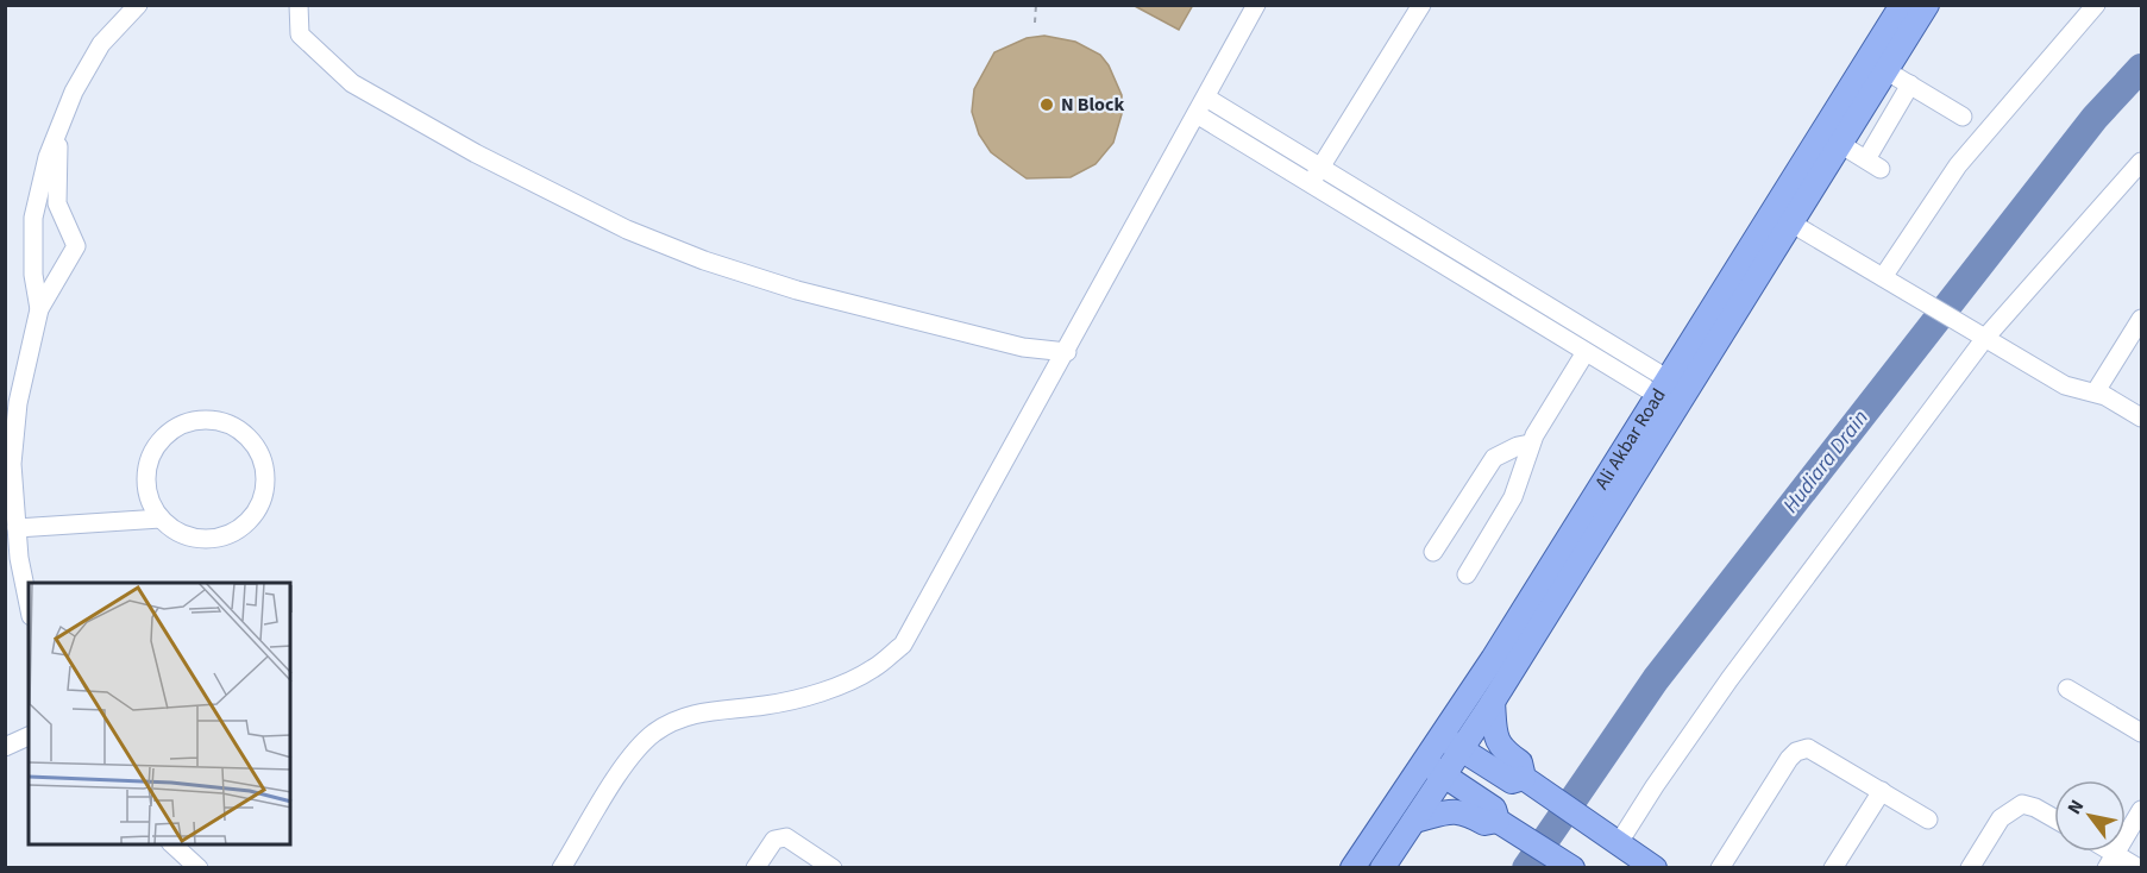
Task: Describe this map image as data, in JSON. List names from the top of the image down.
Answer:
{
  "streets": {
    "main road": ["Ali Akbar Road"]
  },
  "water": ["Hudiara Drain"],
  "places": ["N Block"],
  "north": "top left"
}
